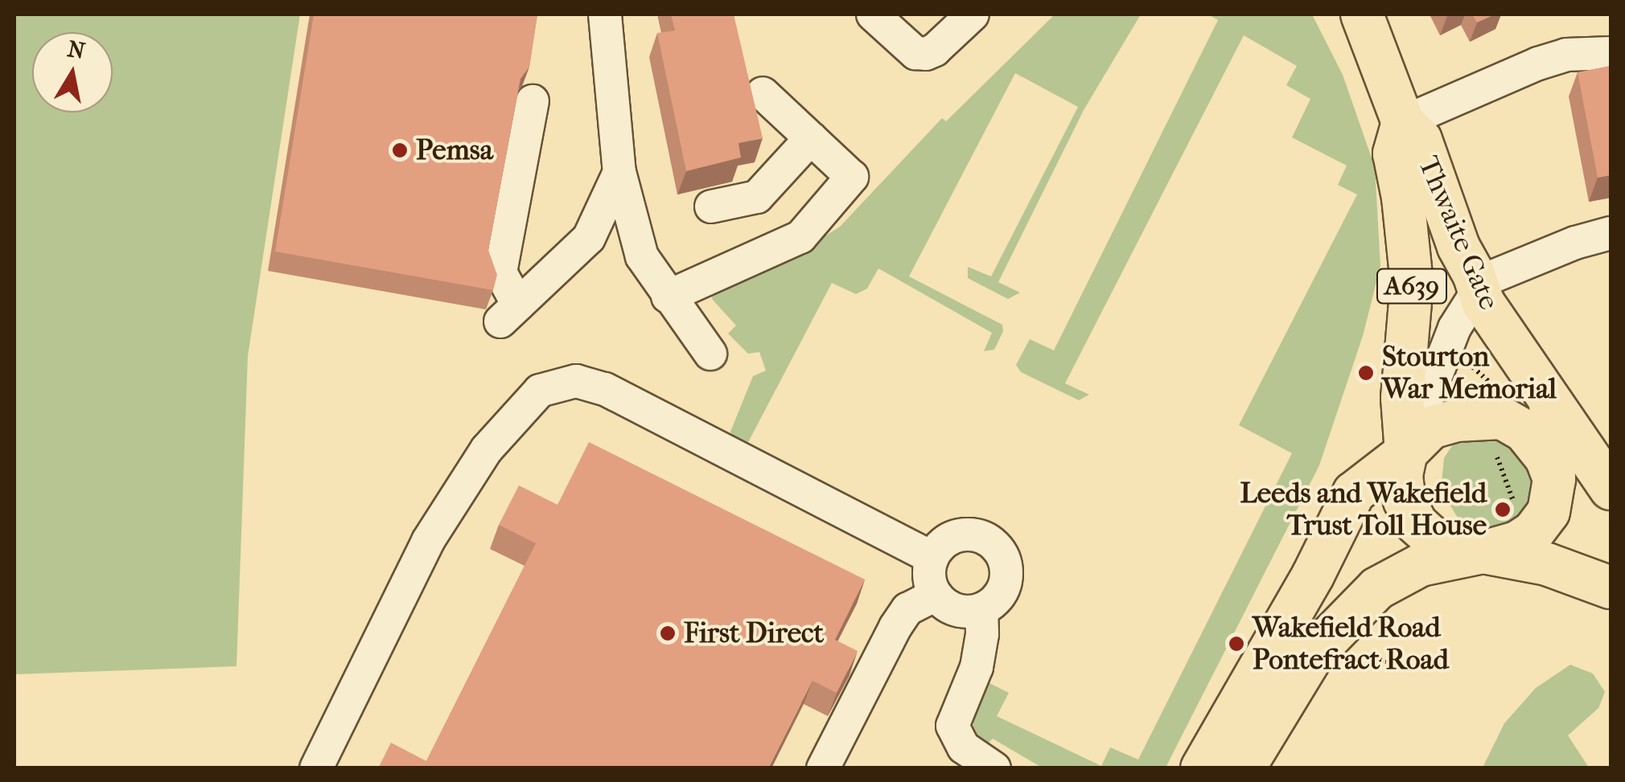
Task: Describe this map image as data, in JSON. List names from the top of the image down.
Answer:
{
  "streets": {
    "main road": ["Thwaite Gate", "A639"]
  },
  "places": [
    "Pemsa",
    "Stourton War Memorial",
    "Leeds and Wakefield Trust Toll House",
    "First Direct",
    "Wakefield Road Pontefract Road"
  ],
  "north": "top"
}
